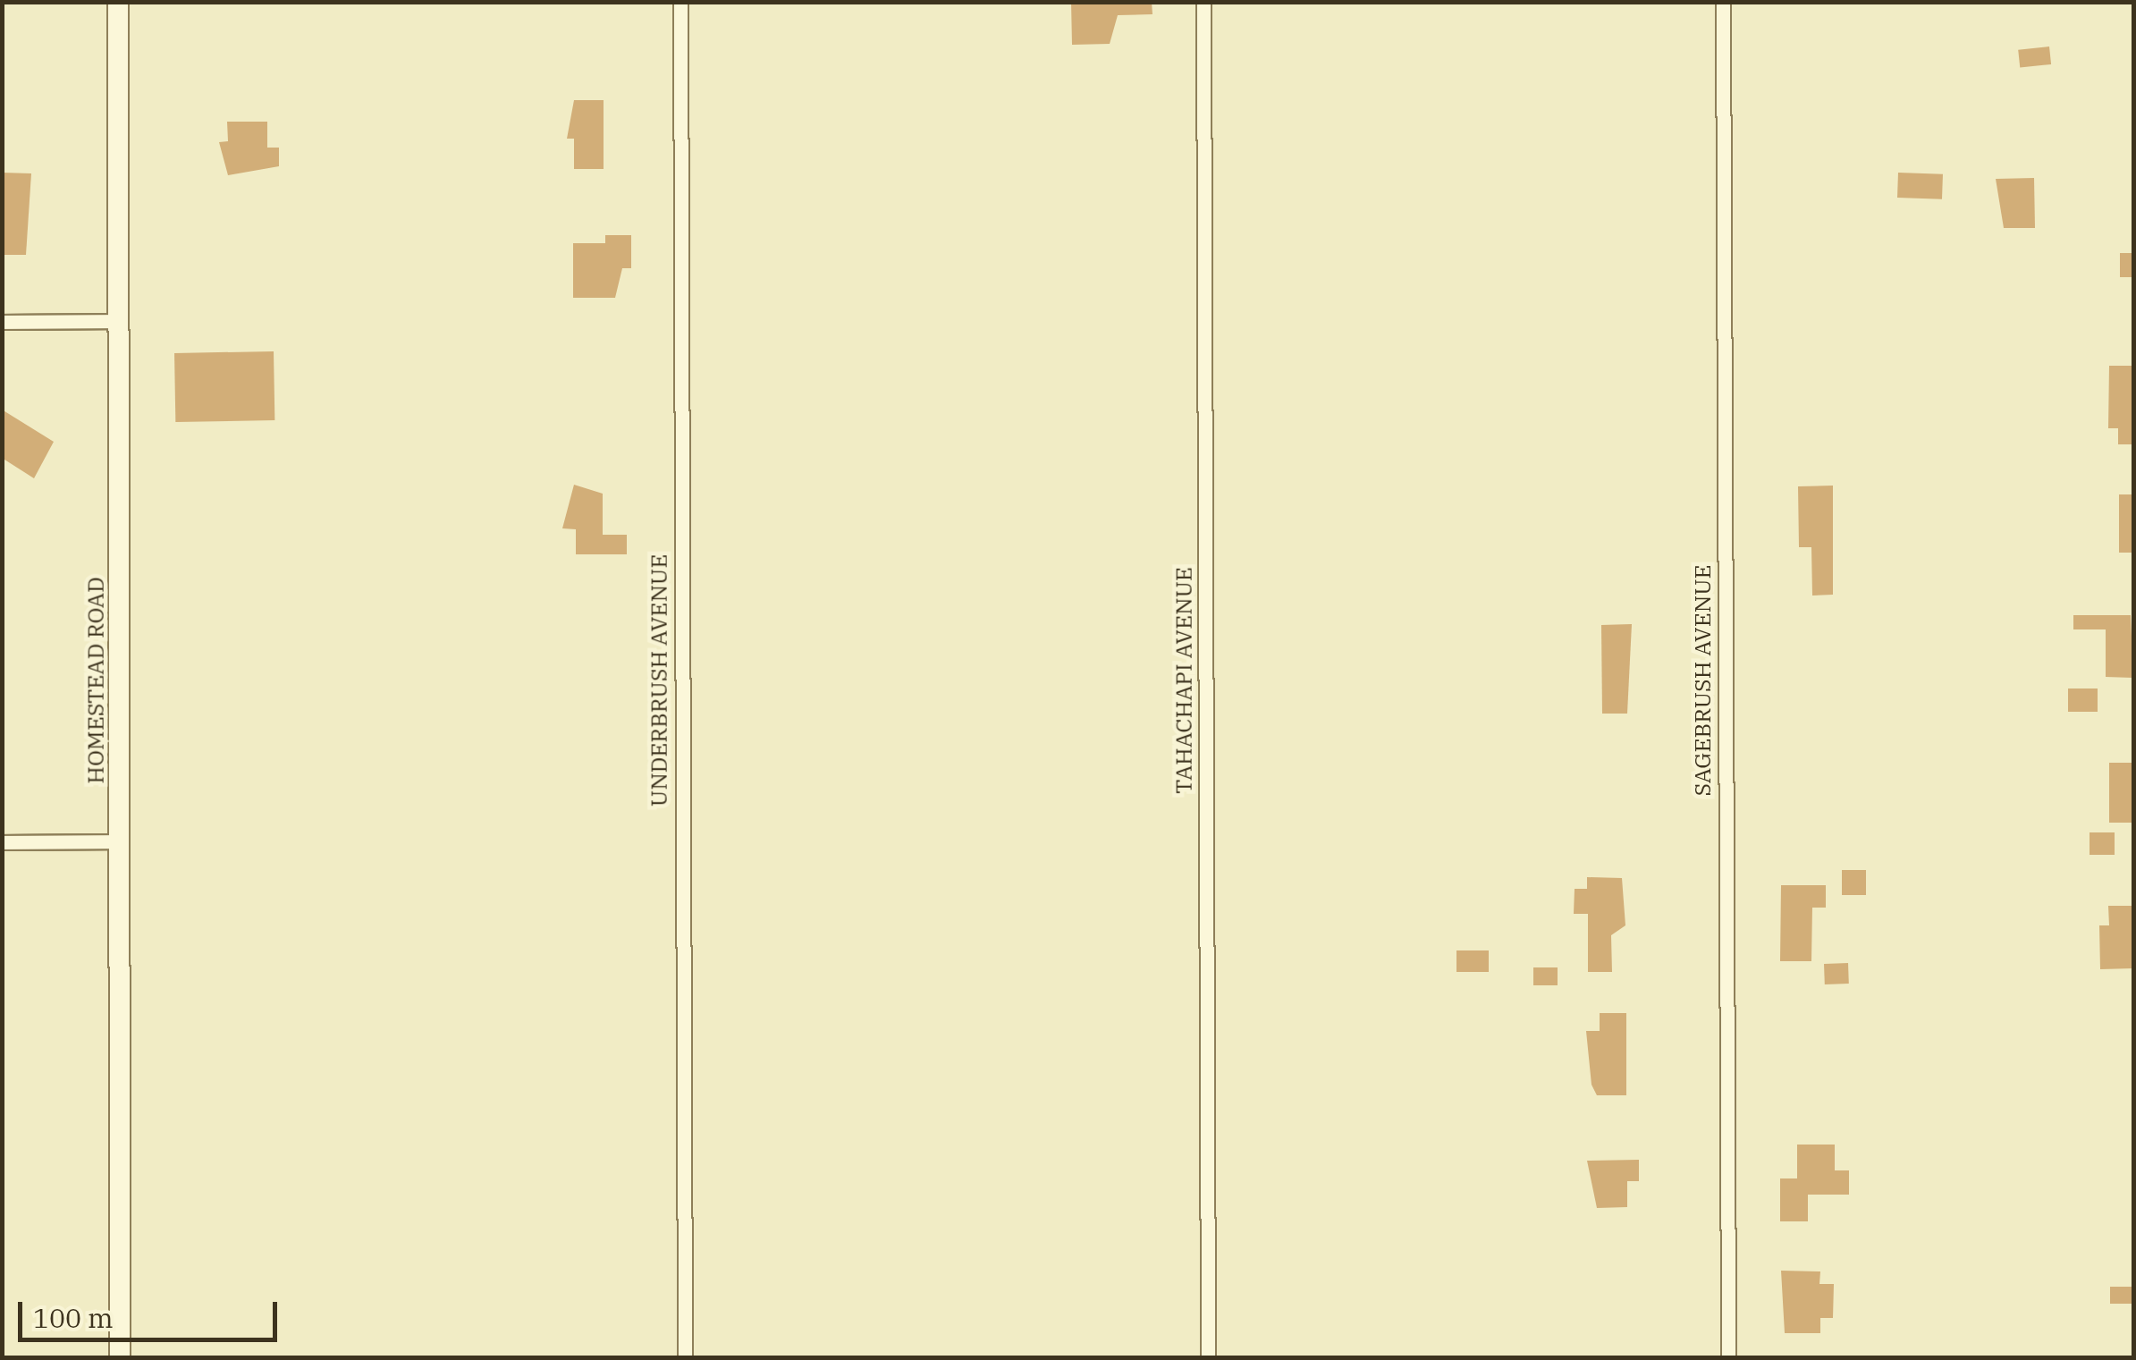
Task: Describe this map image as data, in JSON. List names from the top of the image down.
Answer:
{
  "streets": {
    "main road": ["HOMESTEAD ROAD"],
    "street": ["UNDERBRUSH AVENUE", "TAHACHAPI AVENUE", "SAGEBRUSH AVENUE"]
  },
  "scale_bar": "100 m"
}
